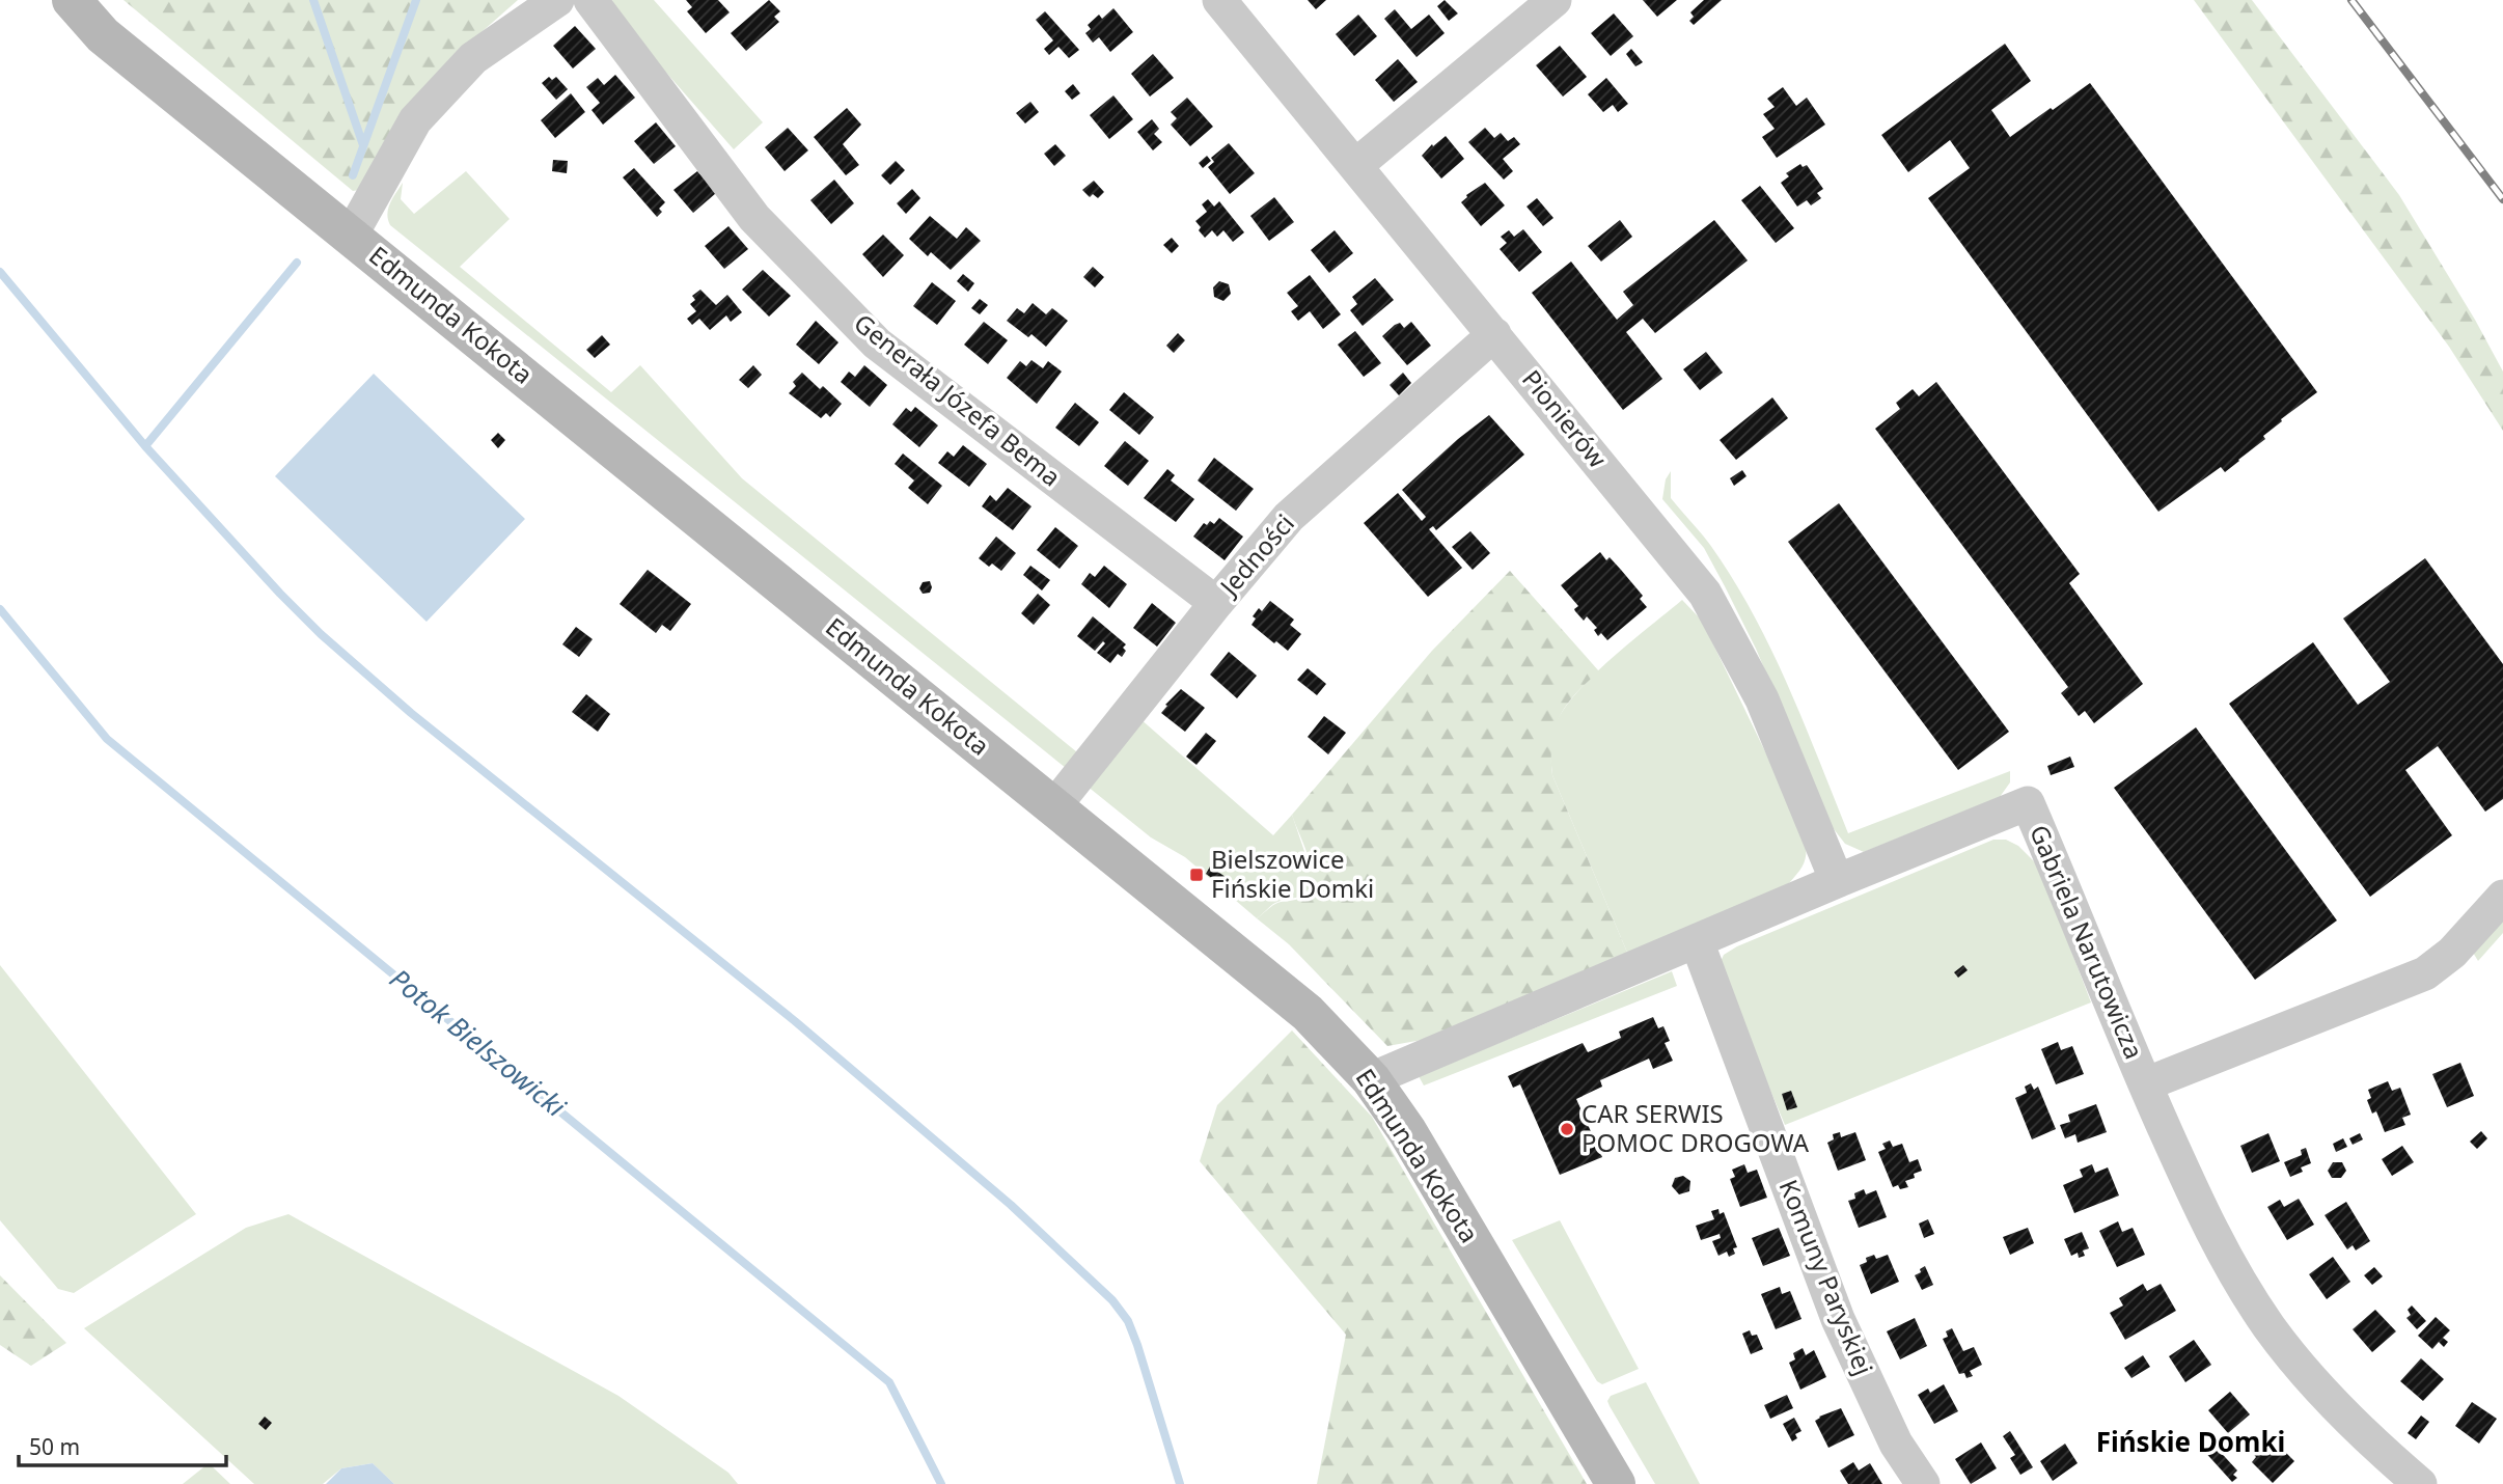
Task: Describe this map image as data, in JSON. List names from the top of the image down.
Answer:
{
  "streets": {
    "street": [
      "Edmunda Kokota",
      "Generała Józefa Bema",
      "Pionierów",
      "Jedności",
      "Gabriela Narutowicza",
      "Komuny Paryskiej"
    ]
  },
  "crossings": [
    ["Edmunda Kokota", "Jedności"],
    ["Edmunda Kokota", "Gabriela Narutowicza"],
    ["Generała Józefa Bema", "Jedności"],
    ["Pionierów", "Jedności"],
    ["Pionierów", "Gabriela Narutowicza"],
    ["Gabriela Narutowicza", "Komuny Paryskiej"]
  ],
  "districts": ["Fińskie Domki"],
  "water": ["Potok Bielszowicki"],
  "places": {
    "transit": ["Bielszowice Fińskie Domki"],
    "other": ["CAR SERWIS POMOC DROGOWA"]
  },
  "scale_bar": "50 m"
}
